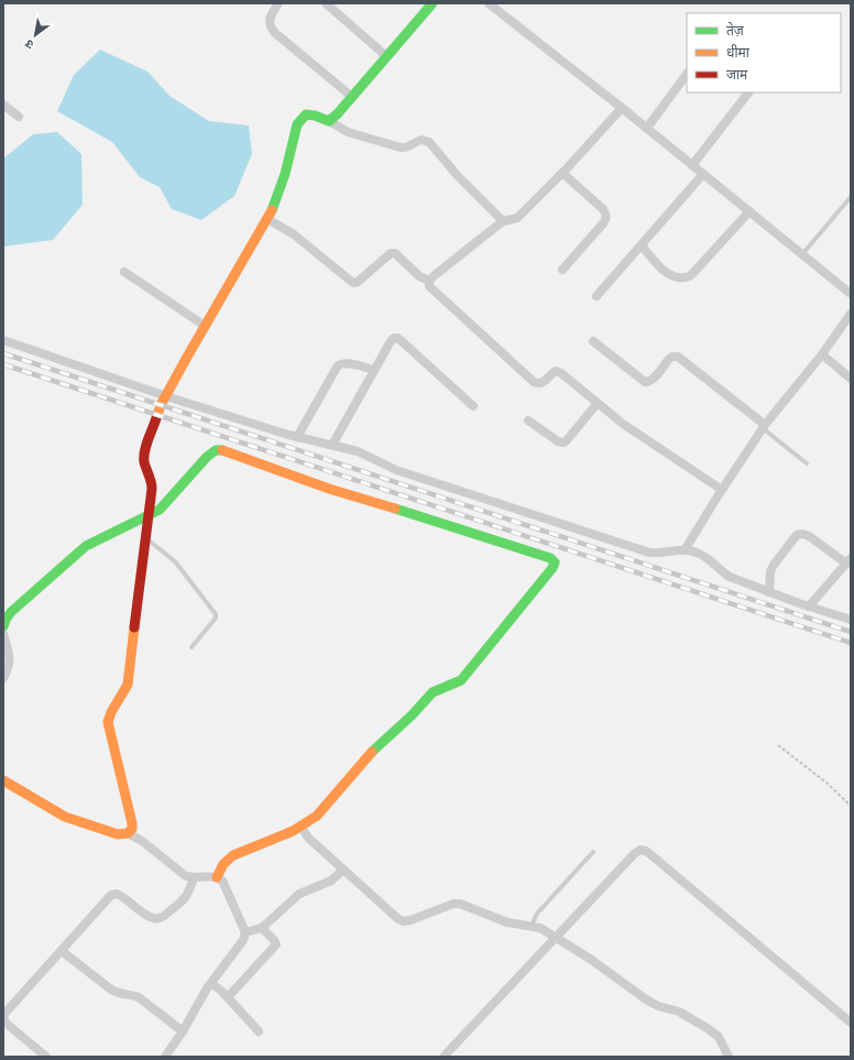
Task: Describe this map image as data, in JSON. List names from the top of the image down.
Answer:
{
  "legend": ["तेज़", "धीमा", "जाम"],
  "north": "bottom left"
}
